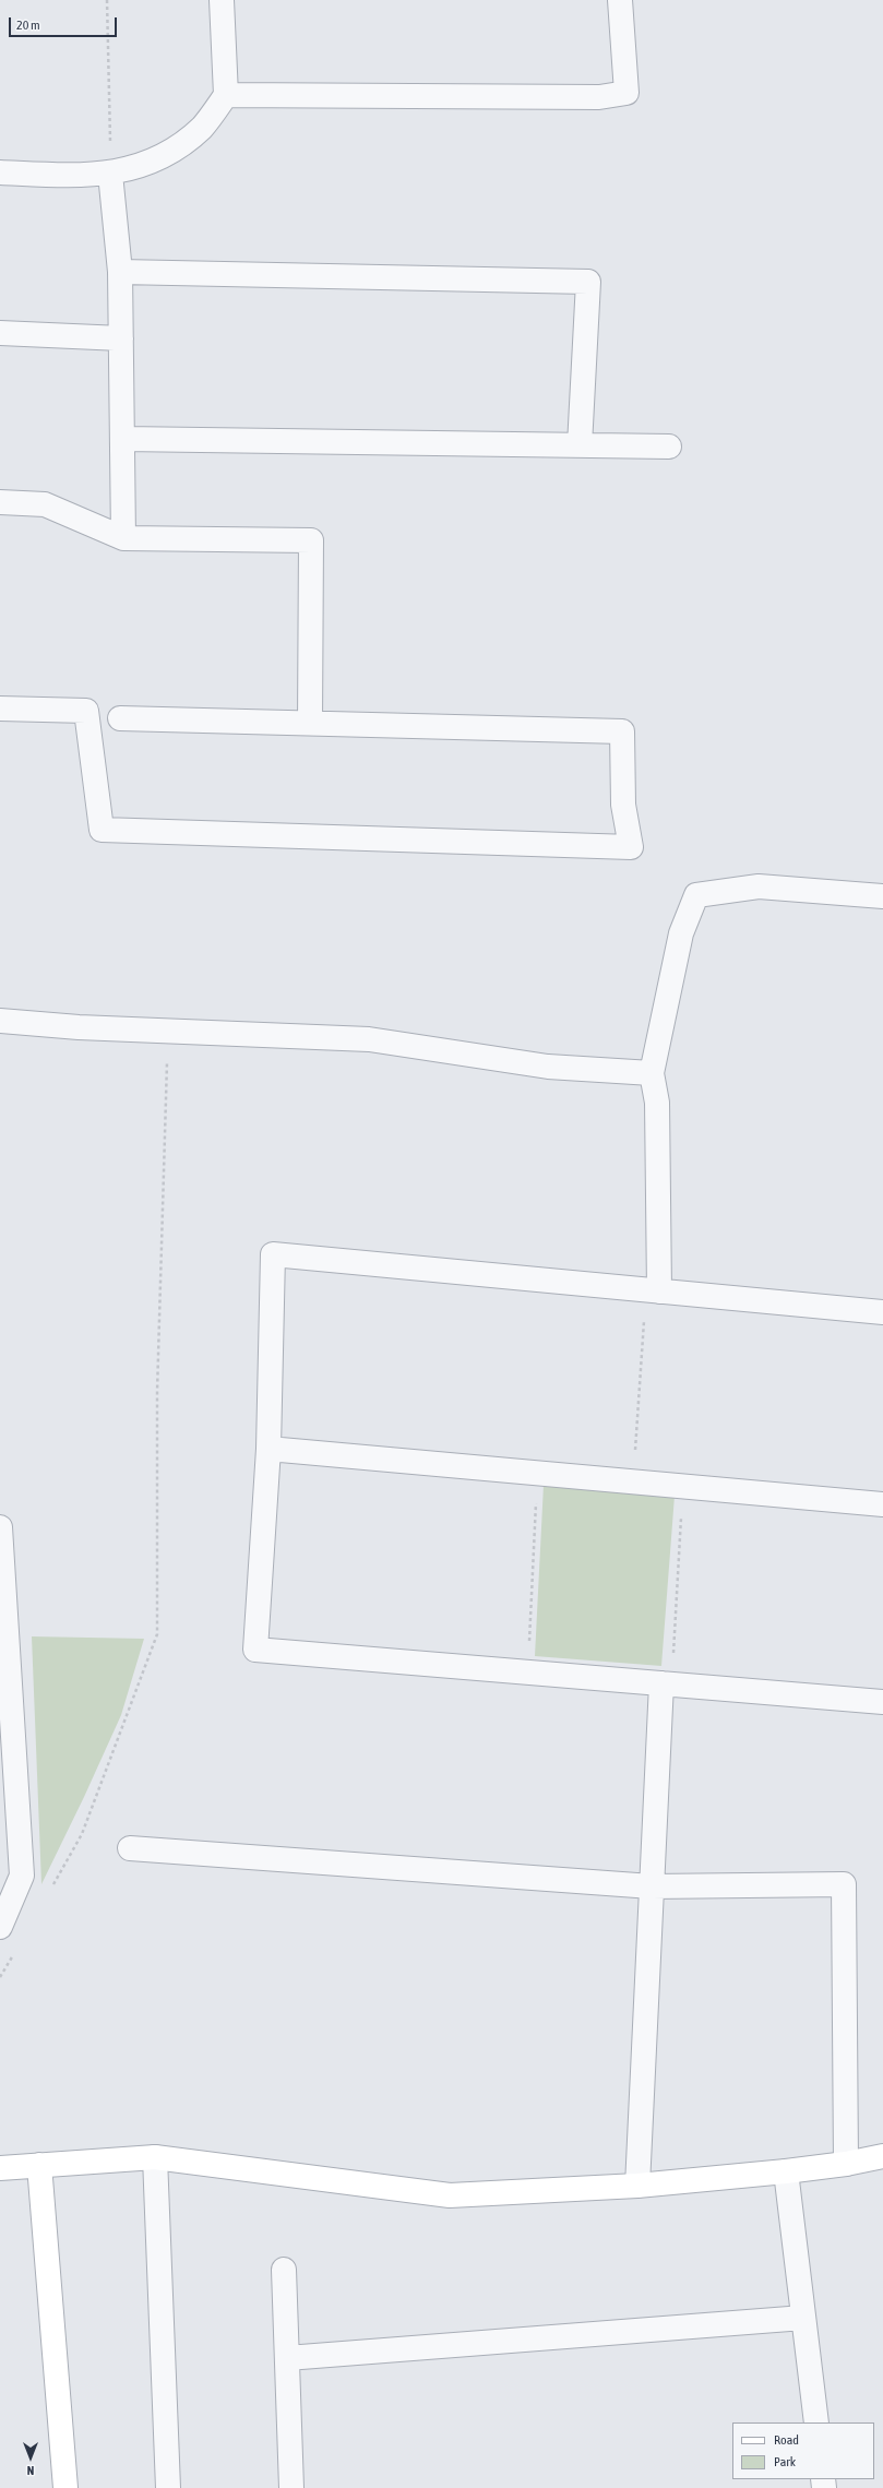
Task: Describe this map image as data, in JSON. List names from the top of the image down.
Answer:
{
  "legend": ["Road", "Park"],
  "scale_bar": "20 m",
  "north": "bottom"
}
